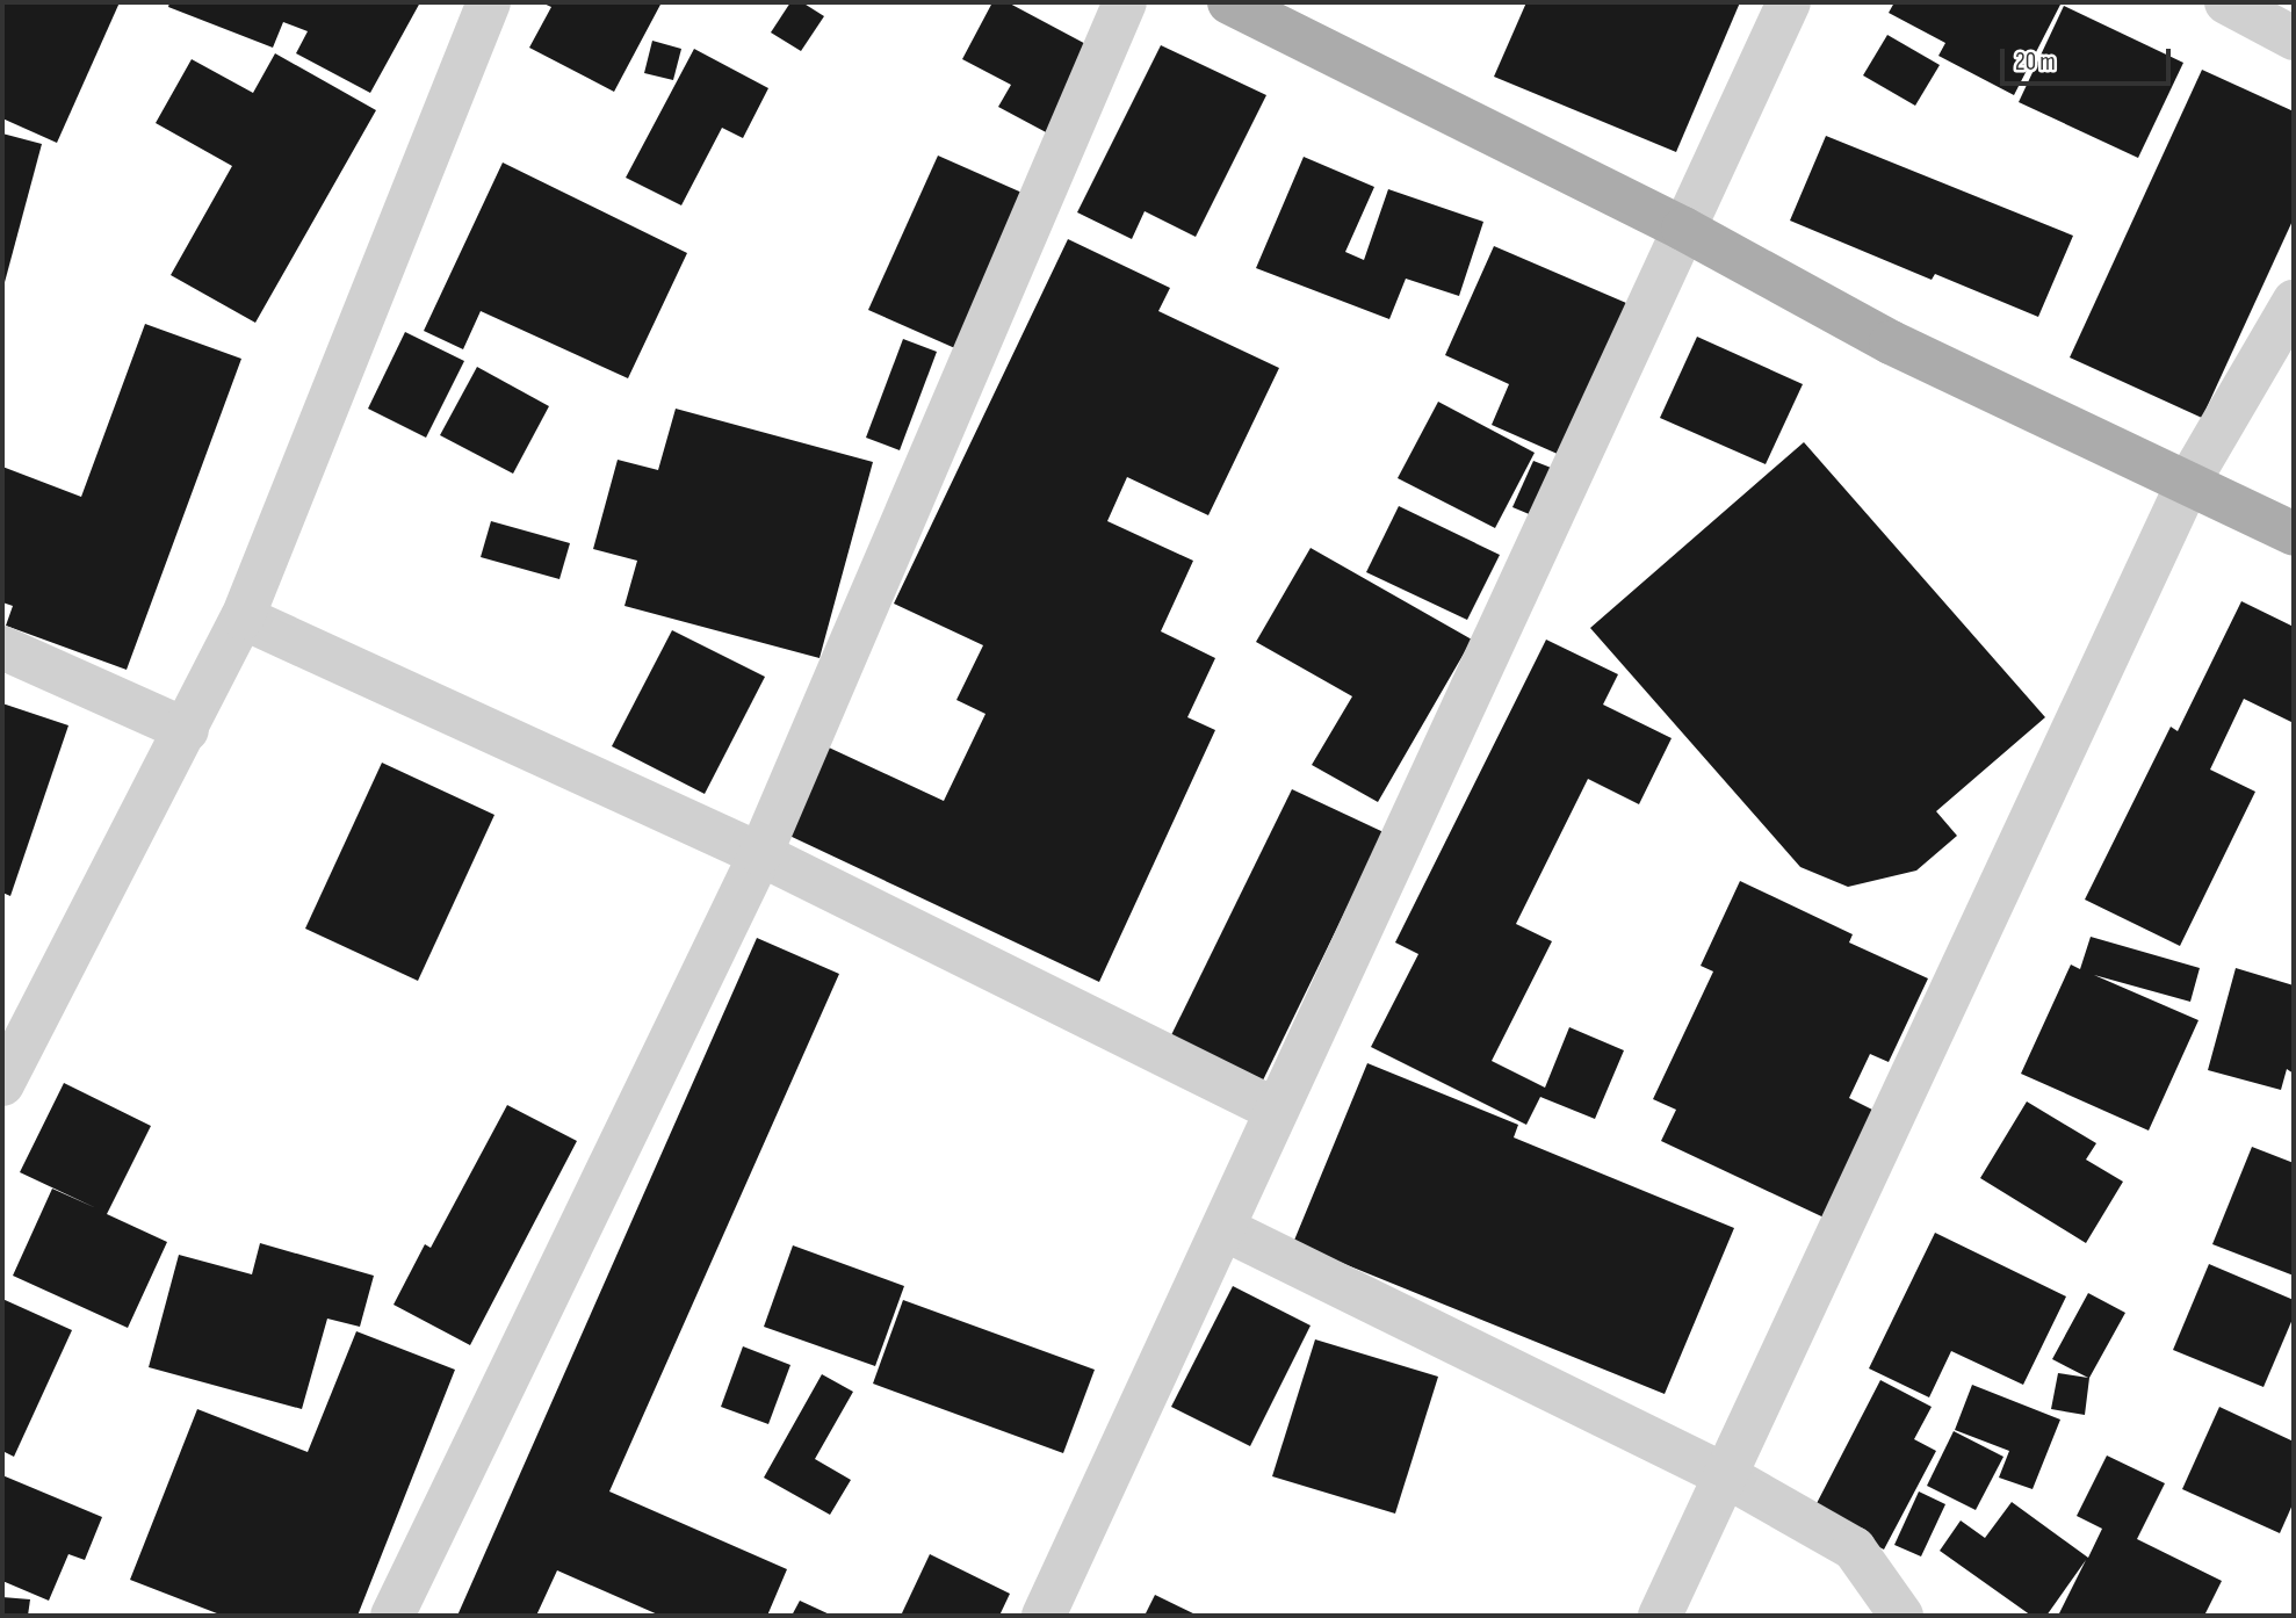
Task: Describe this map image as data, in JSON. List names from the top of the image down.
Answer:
{
  "scale_bar": "20 m"
}
